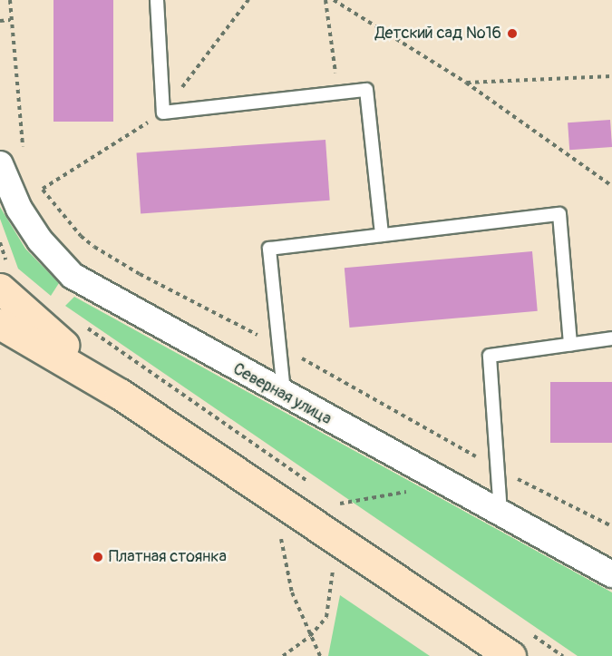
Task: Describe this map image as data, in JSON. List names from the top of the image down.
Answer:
{
  "streets": {
    "street": ["Северная улица"]
  },
  "places": ["Детский сад №16", "Платная стоянка"]
}
